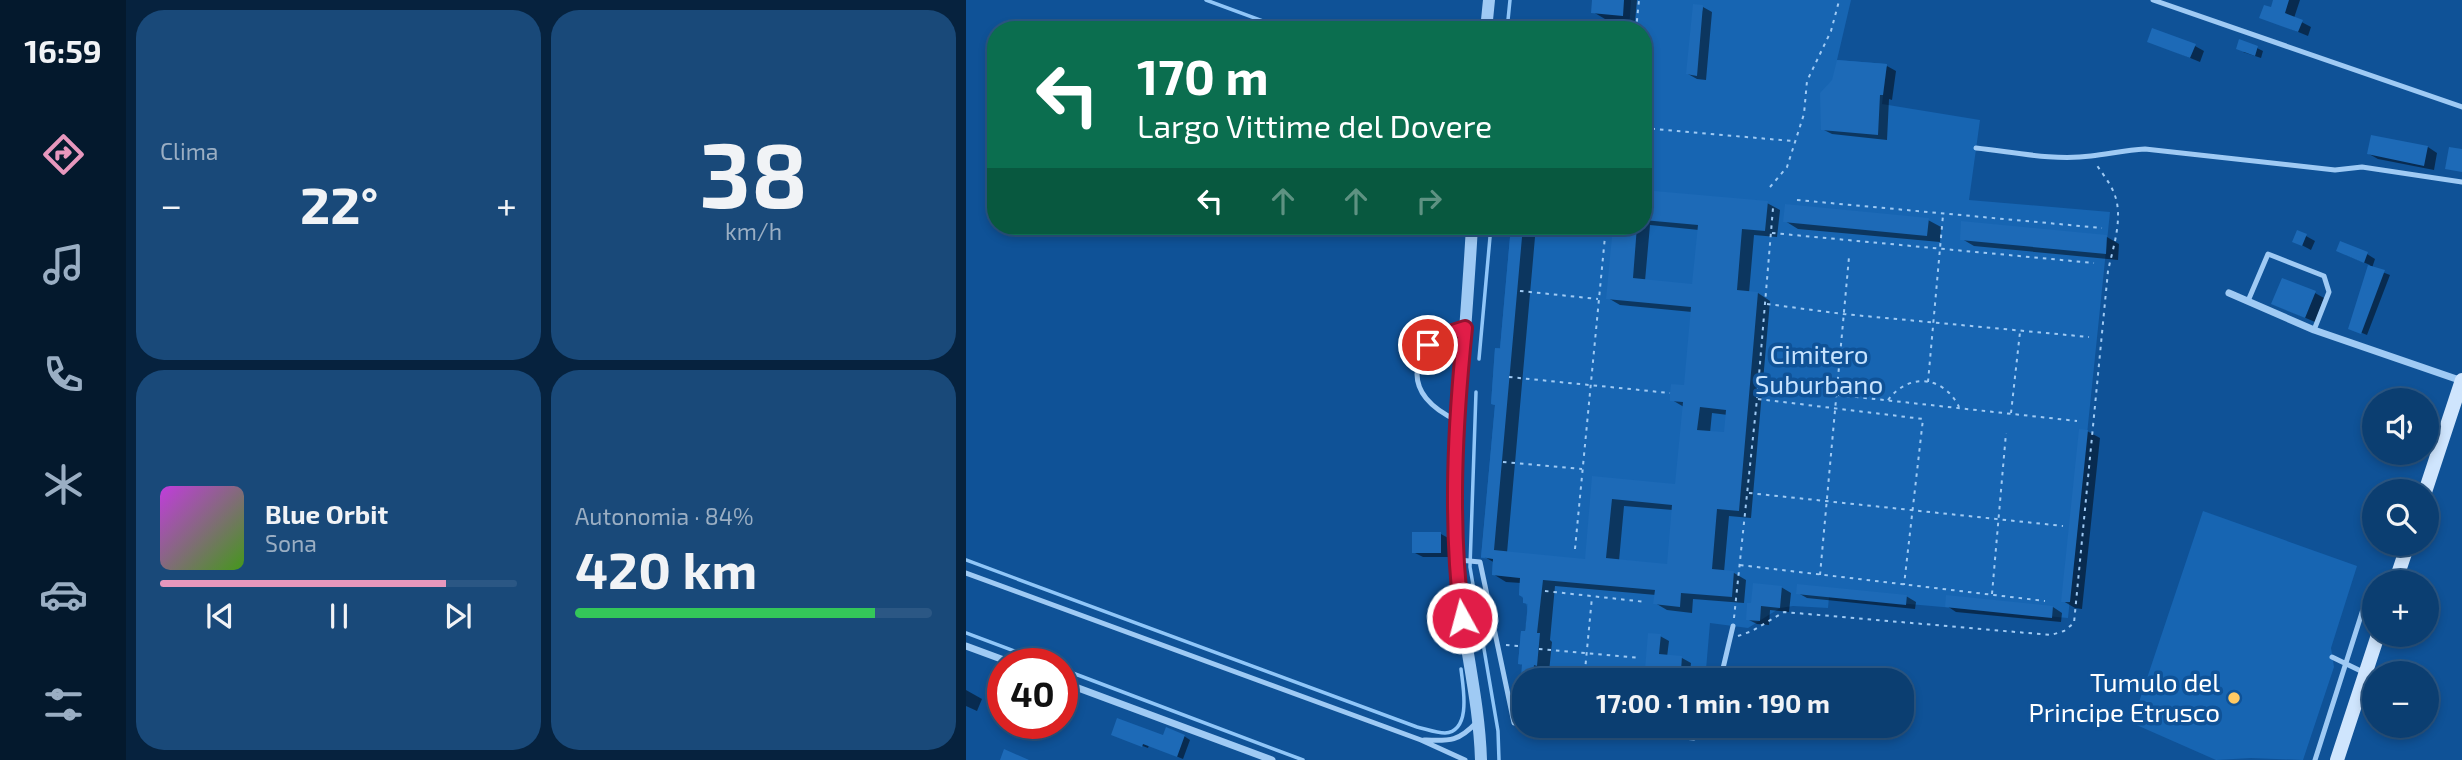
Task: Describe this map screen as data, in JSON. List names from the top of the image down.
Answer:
{
  "parks": ["Cimitero Suburbano"],
  "places": ["Tumulo del Principe Etrusco"],
  "page": {
    "tabs": "16:59",
    "tile": [
      "Clima",
      ["38", "km/h"],
      ["Autonomia · 84%", "420 km"]
    ],
    "turn": ["170 m", "Largo Vittime del Dovere"],
    "heat": ["−", "22°", "+"],
    "map_buttons": ["+", "−"],
    "song": ["Blue Orbit", "Sona"],
    "limit": "40",
    "trip": "17:00 · 1 min · 190 m"
  }
}
